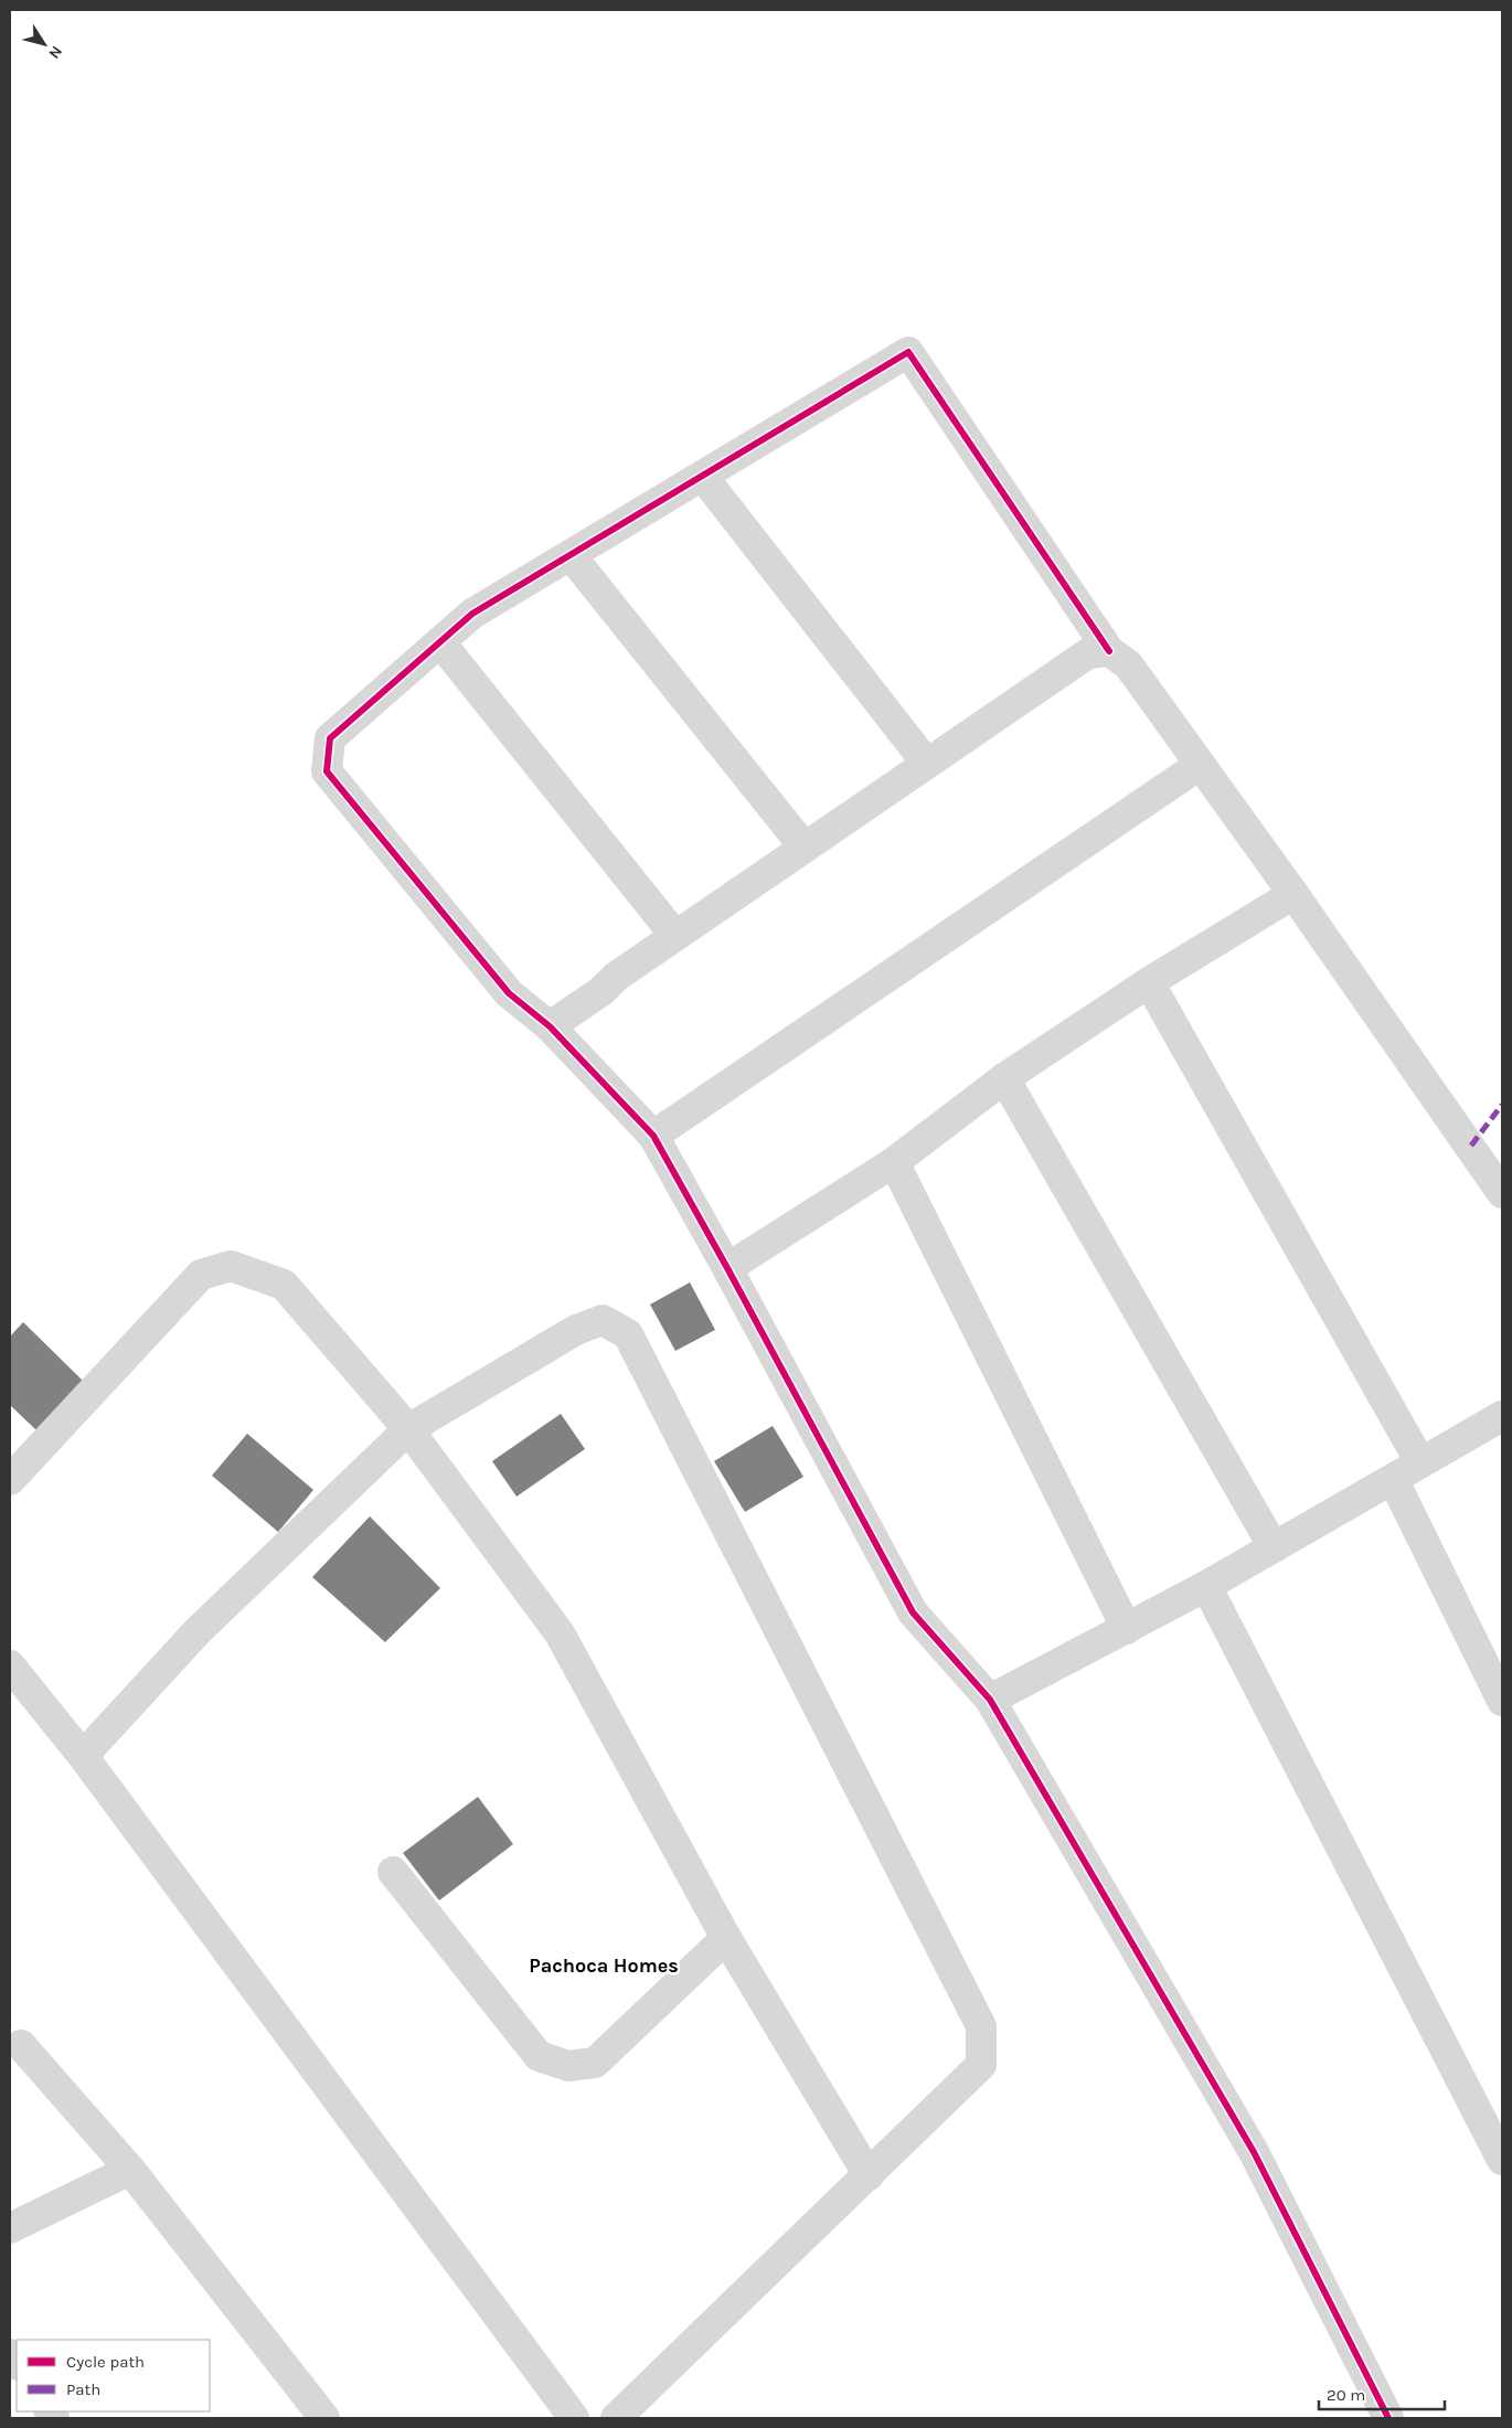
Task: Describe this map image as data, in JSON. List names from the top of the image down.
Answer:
{
  "districts": ["Pachoca Homes"],
  "legend": ["Cycle path", "Path"],
  "scale_bar": "20 m",
  "north": "bottom right"
}
